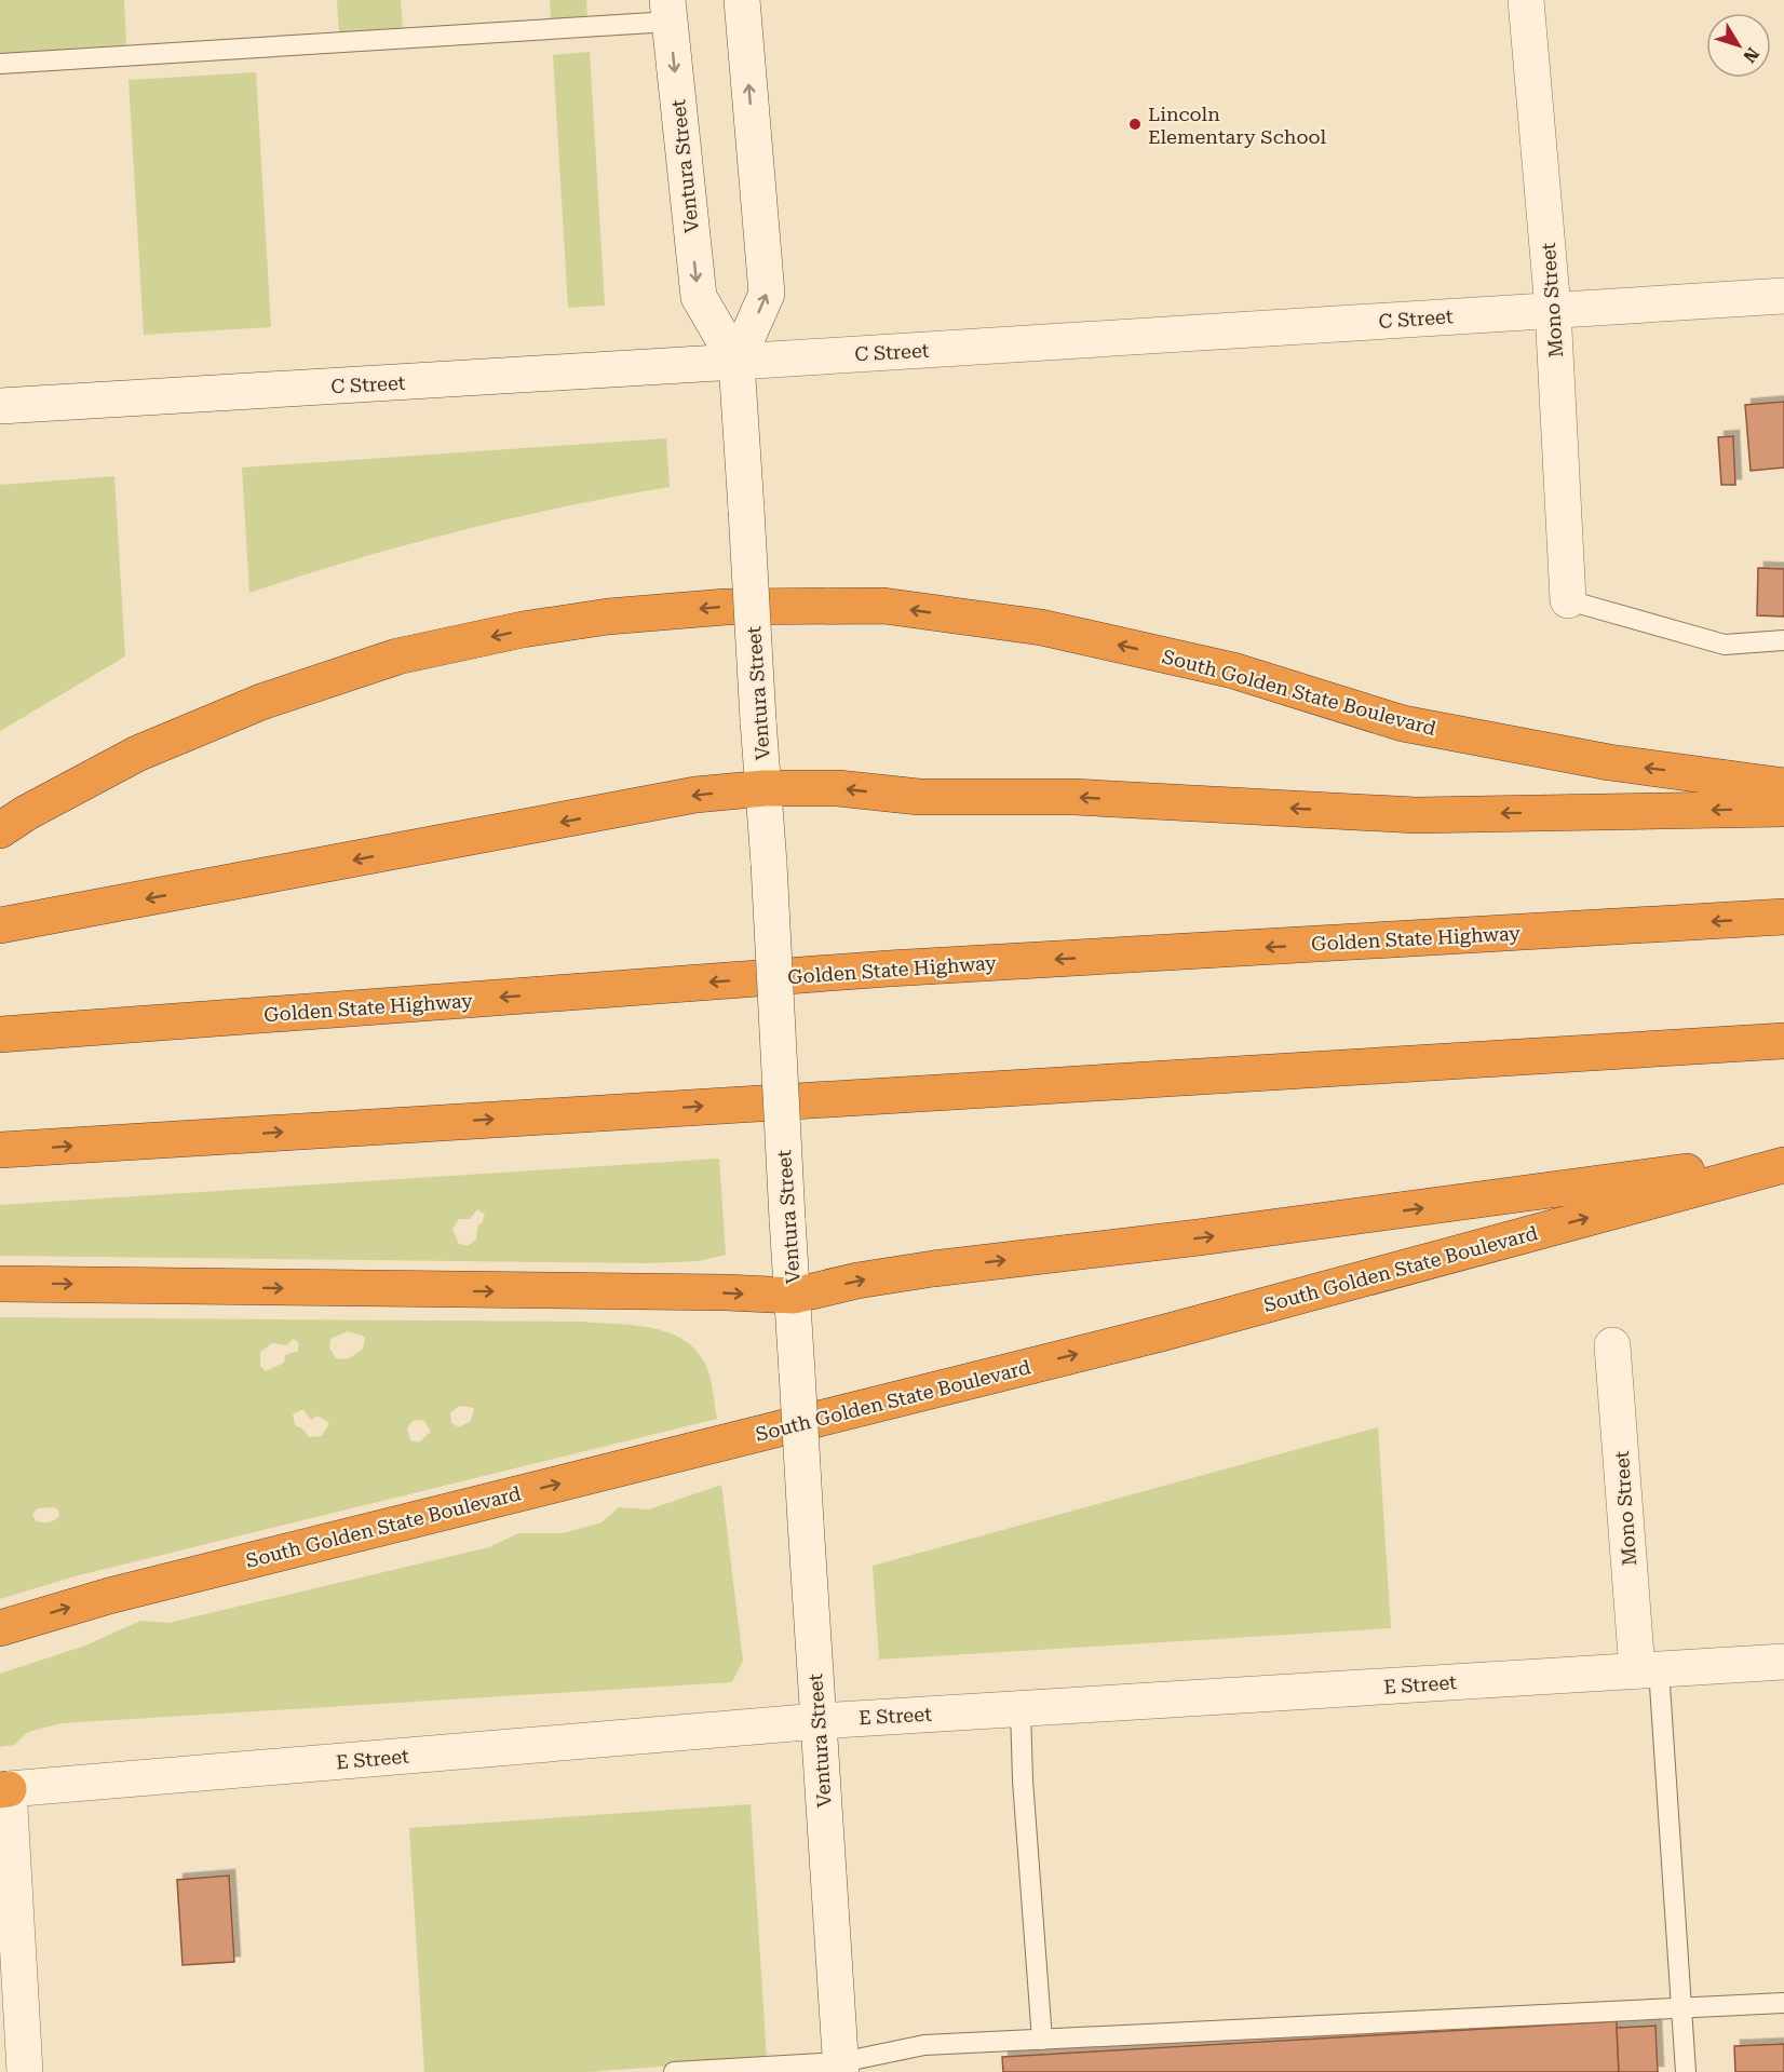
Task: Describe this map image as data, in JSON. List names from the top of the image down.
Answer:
{
  "streets": {
    "highway": ["South Golden State Boulevard", "Golden State Highway"],
    "street": [
      "Ventura Street",
      "Mono Street",
      "C Street",
      "E Street"
    ]
  },
  "crossings": [
    ["Ventura Street", "C Street"],
    ["Ventura Street", "E Street"],
    ["Mono Street", "C Street"],
    ["Mono Street", "E Street"]
  ],
  "places": ["Lincoln Elementary School"],
  "north": "bottom right"
}
